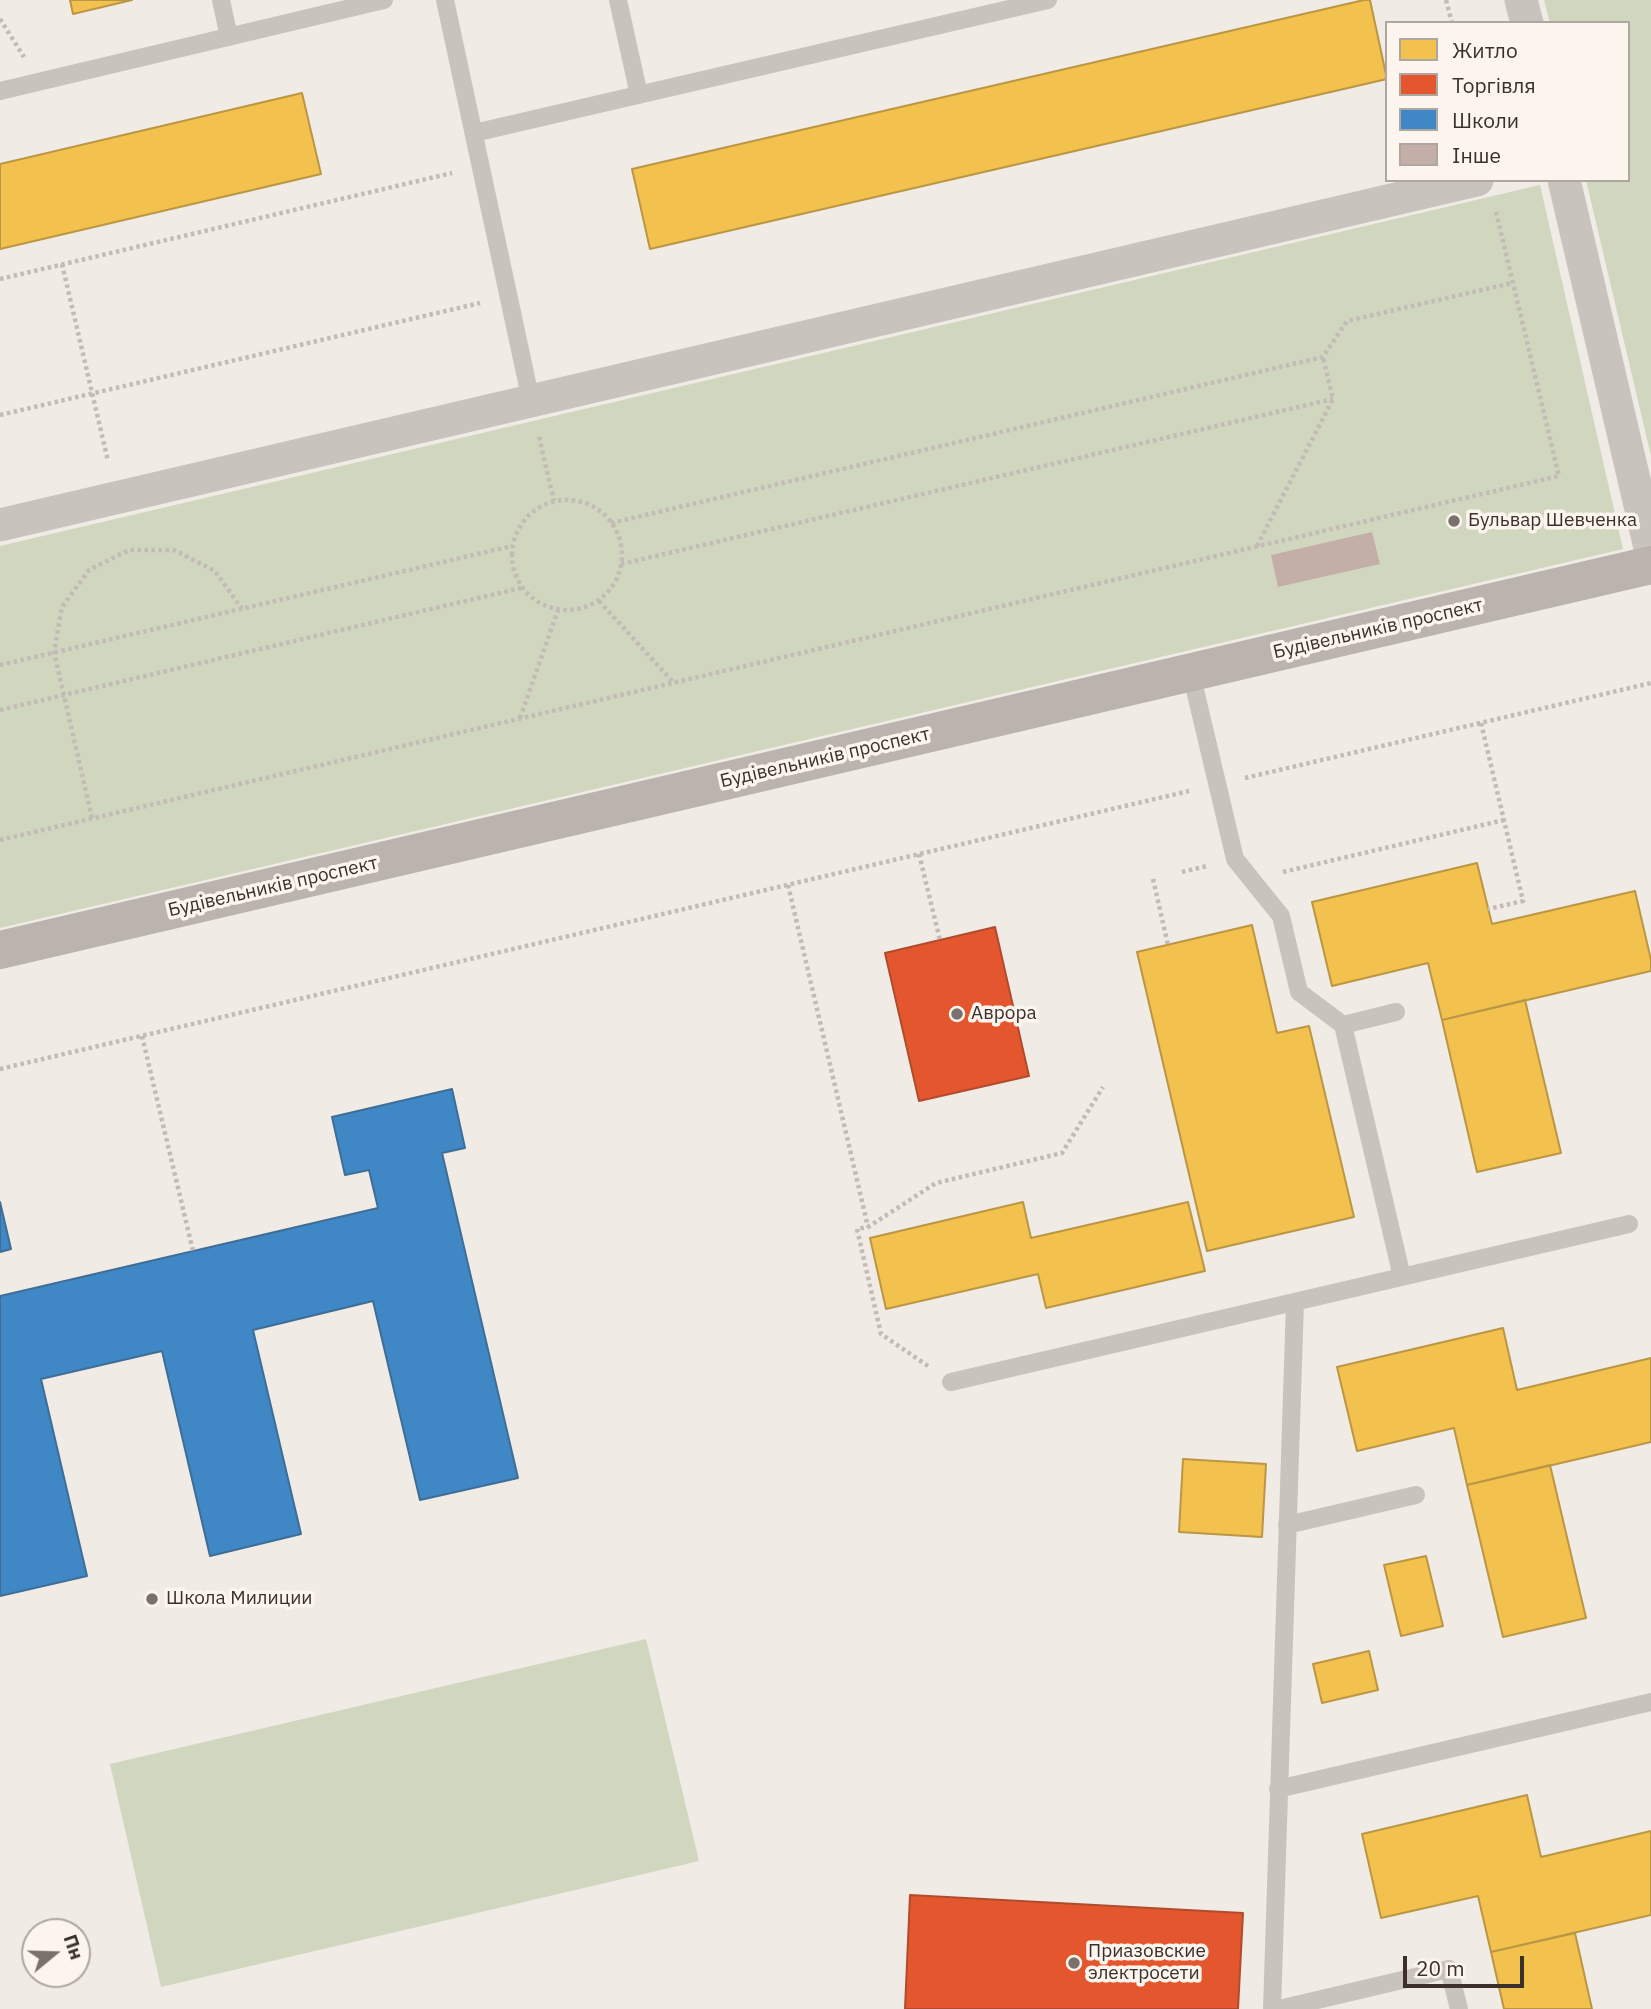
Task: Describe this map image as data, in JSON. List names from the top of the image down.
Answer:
{
  "streets": {
    "main road": ["Будівельників проспект"]
  },
  "places": [
    "Бульвар Шевченка",
    "Аврора",
    "Школа Милиции",
    "Приазовские электросети"
  ],
  "legend": [
    "Житло",
    "Торгівля",
    "Школи",
    "Інше"
  ],
  "scale_bar": "20 m",
  "north": "right"
}
